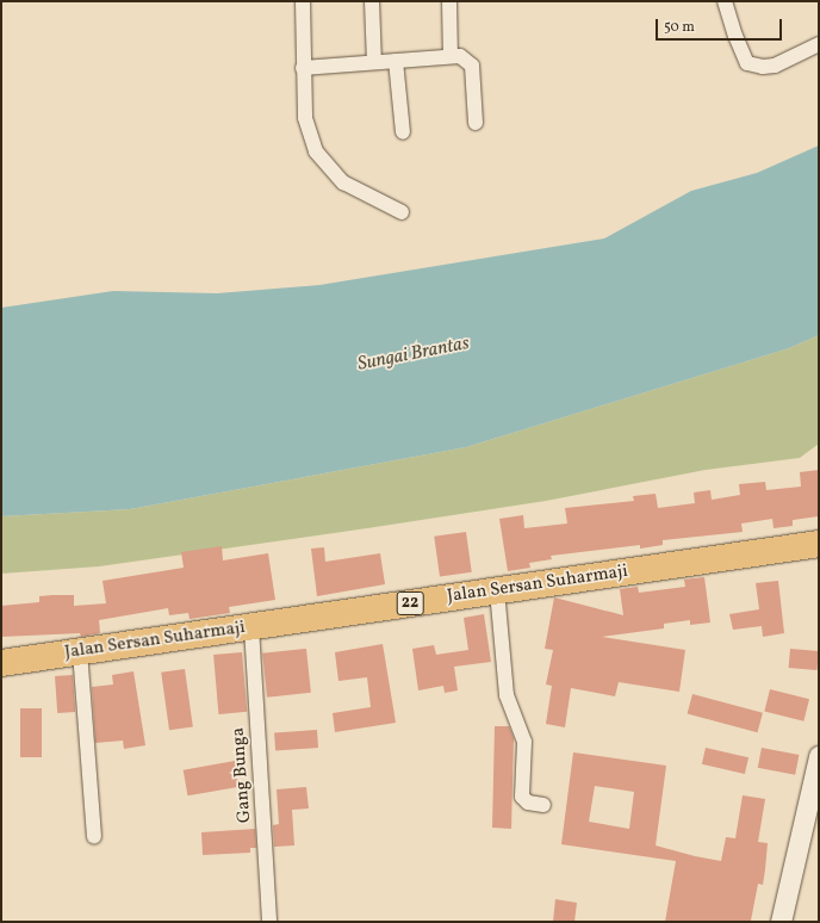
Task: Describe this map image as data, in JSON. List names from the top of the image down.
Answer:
{
  "streets": {
    "highway": ["Jalan Sersan Suharmaji", "22"],
    "street": ["Gang Bunga"]
  },
  "crossings": [
    ["Jalan Sersan Suharmaji", "Gang Bunga"]
  ],
  "water": ["Sungai Brantas"],
  "scale_bar": "50 m"
}
